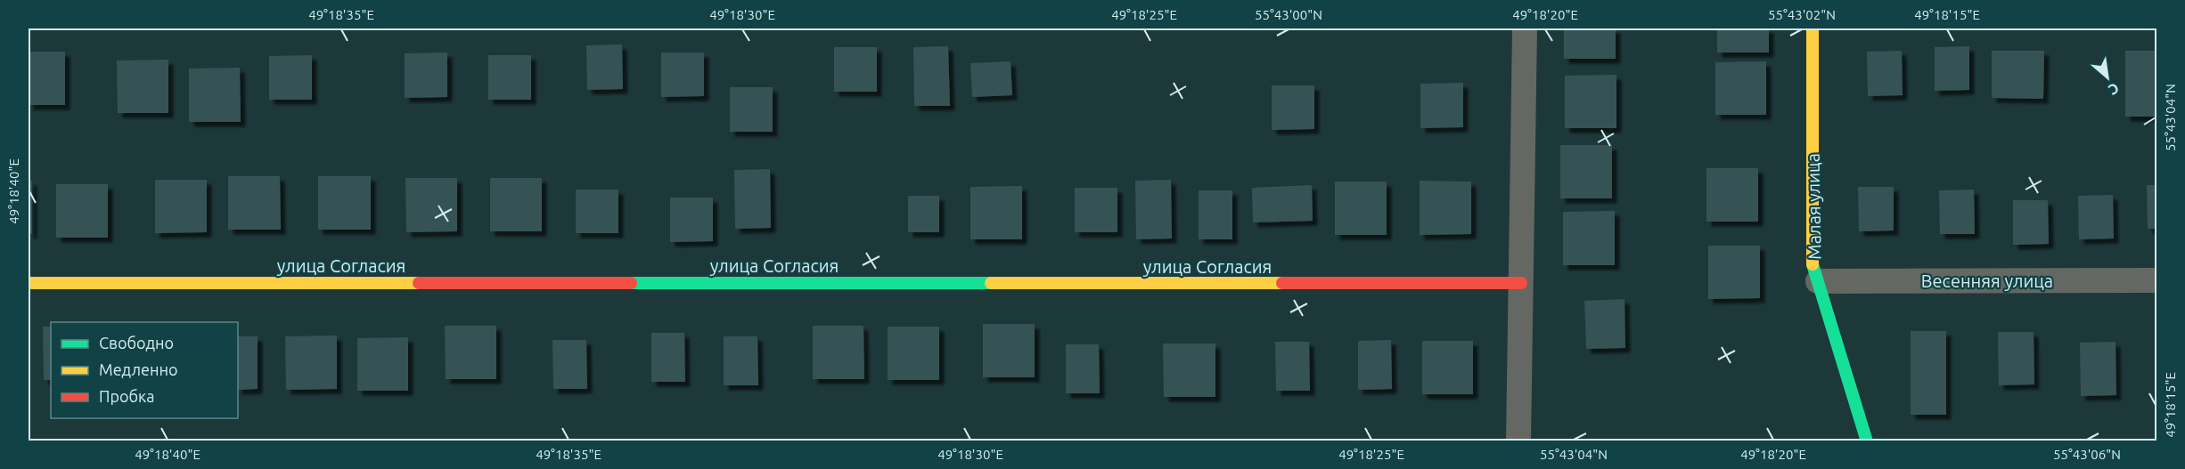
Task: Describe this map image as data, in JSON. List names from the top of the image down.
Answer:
{
  "streets": {
    "street": ["Малая улица", "улица Согласия", "Весенняя улица"]
  },
  "crossings": [
    ["Малая улица", "Весенняя улица"]
  ],
  "legend": ["Свободно", "Медленно", "Пробка"],
  "north": "bottom right",
  "coordinates": [
    "49°18'35\"E",
    "49°18'30\"E",
    "49°18'25\"E",
    "55°43'00\"N",
    "49°18'20\"E",
    "55°43'02\"N",
    "49°18'15\"E",
    "55°43'04\"N",
    "49°18'40\"E",
    "55°43'06\"N"
  ]
}
